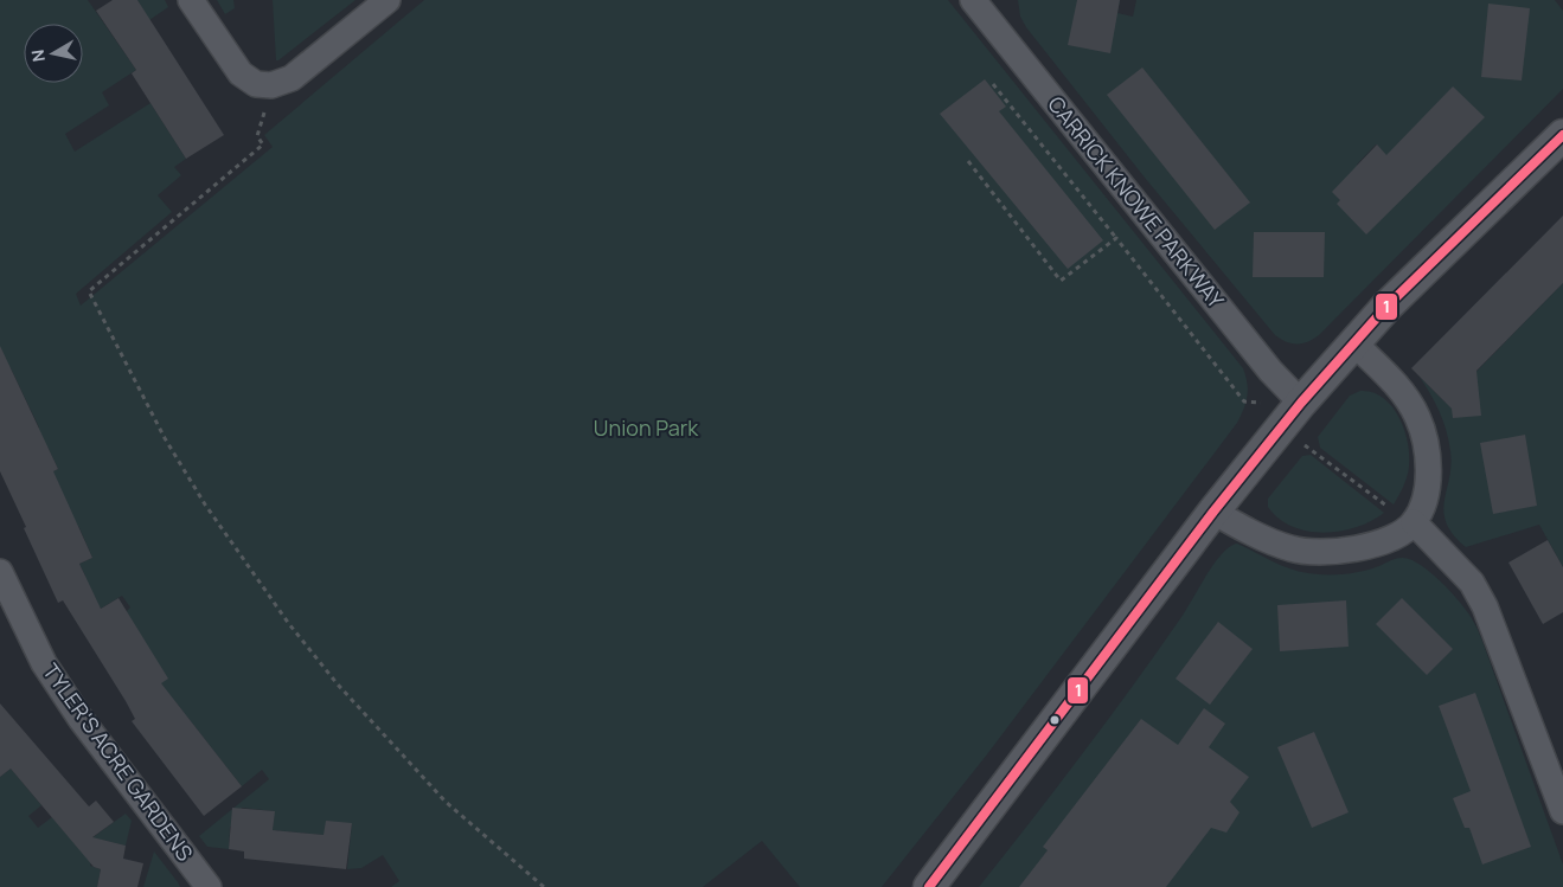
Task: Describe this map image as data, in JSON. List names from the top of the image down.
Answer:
{
  "streets": {
    "street": ["CARRICK KNOWE PARKWAY", "TYLER'S ACRE GARDENS"]
  },
  "parks": ["Union Park"],
  "lines": ["transit line 1"],
  "north": "left"
}
